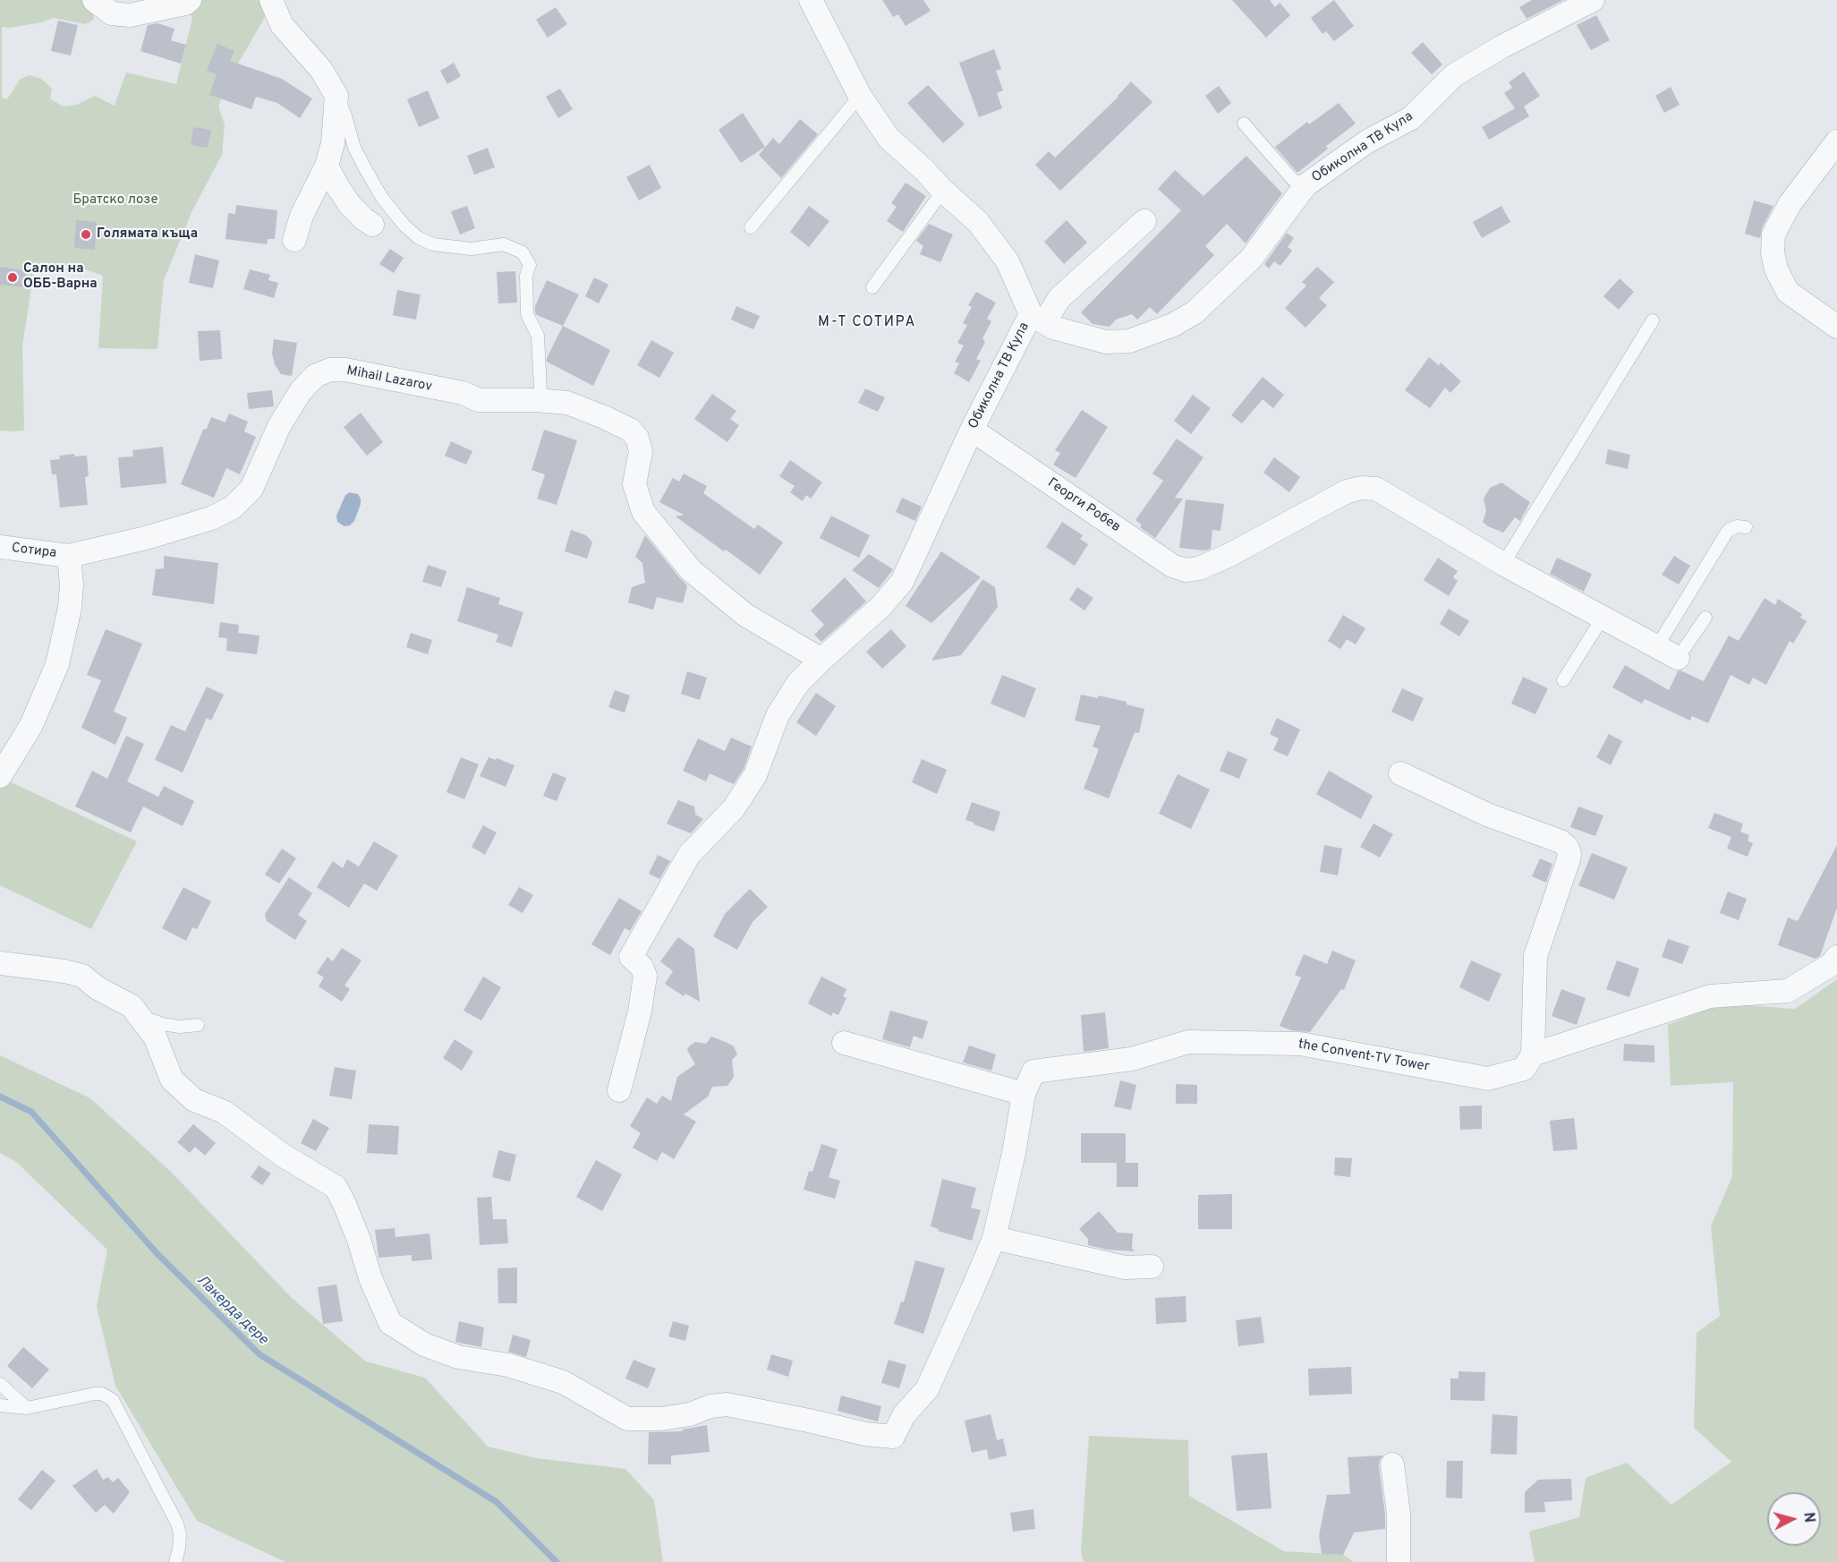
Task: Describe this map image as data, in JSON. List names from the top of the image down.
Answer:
{
  "streets": {
    "street": [
      "Обиколна ТВ Кула",
      "Mihail Lazarov",
      "Георги Робев",
      "Сотира",
      "the Convent-TV Tower"
    ]
  },
  "crossings": [
    ["Обиколна ТВ Кула", "Mihail Lazarov"],
    ["Обиколна ТВ Кула", "Георги Робев"],
    ["Mihail Lazarov", "Сотира"]
  ],
  "districts": ["М-Т СОТИРА"],
  "water": ["Лакерда дере"],
  "parks": ["Братско лозе"],
  "places": ["Голямата къща", "Салон на ОББ-Варна"],
  "north": "right"
}
